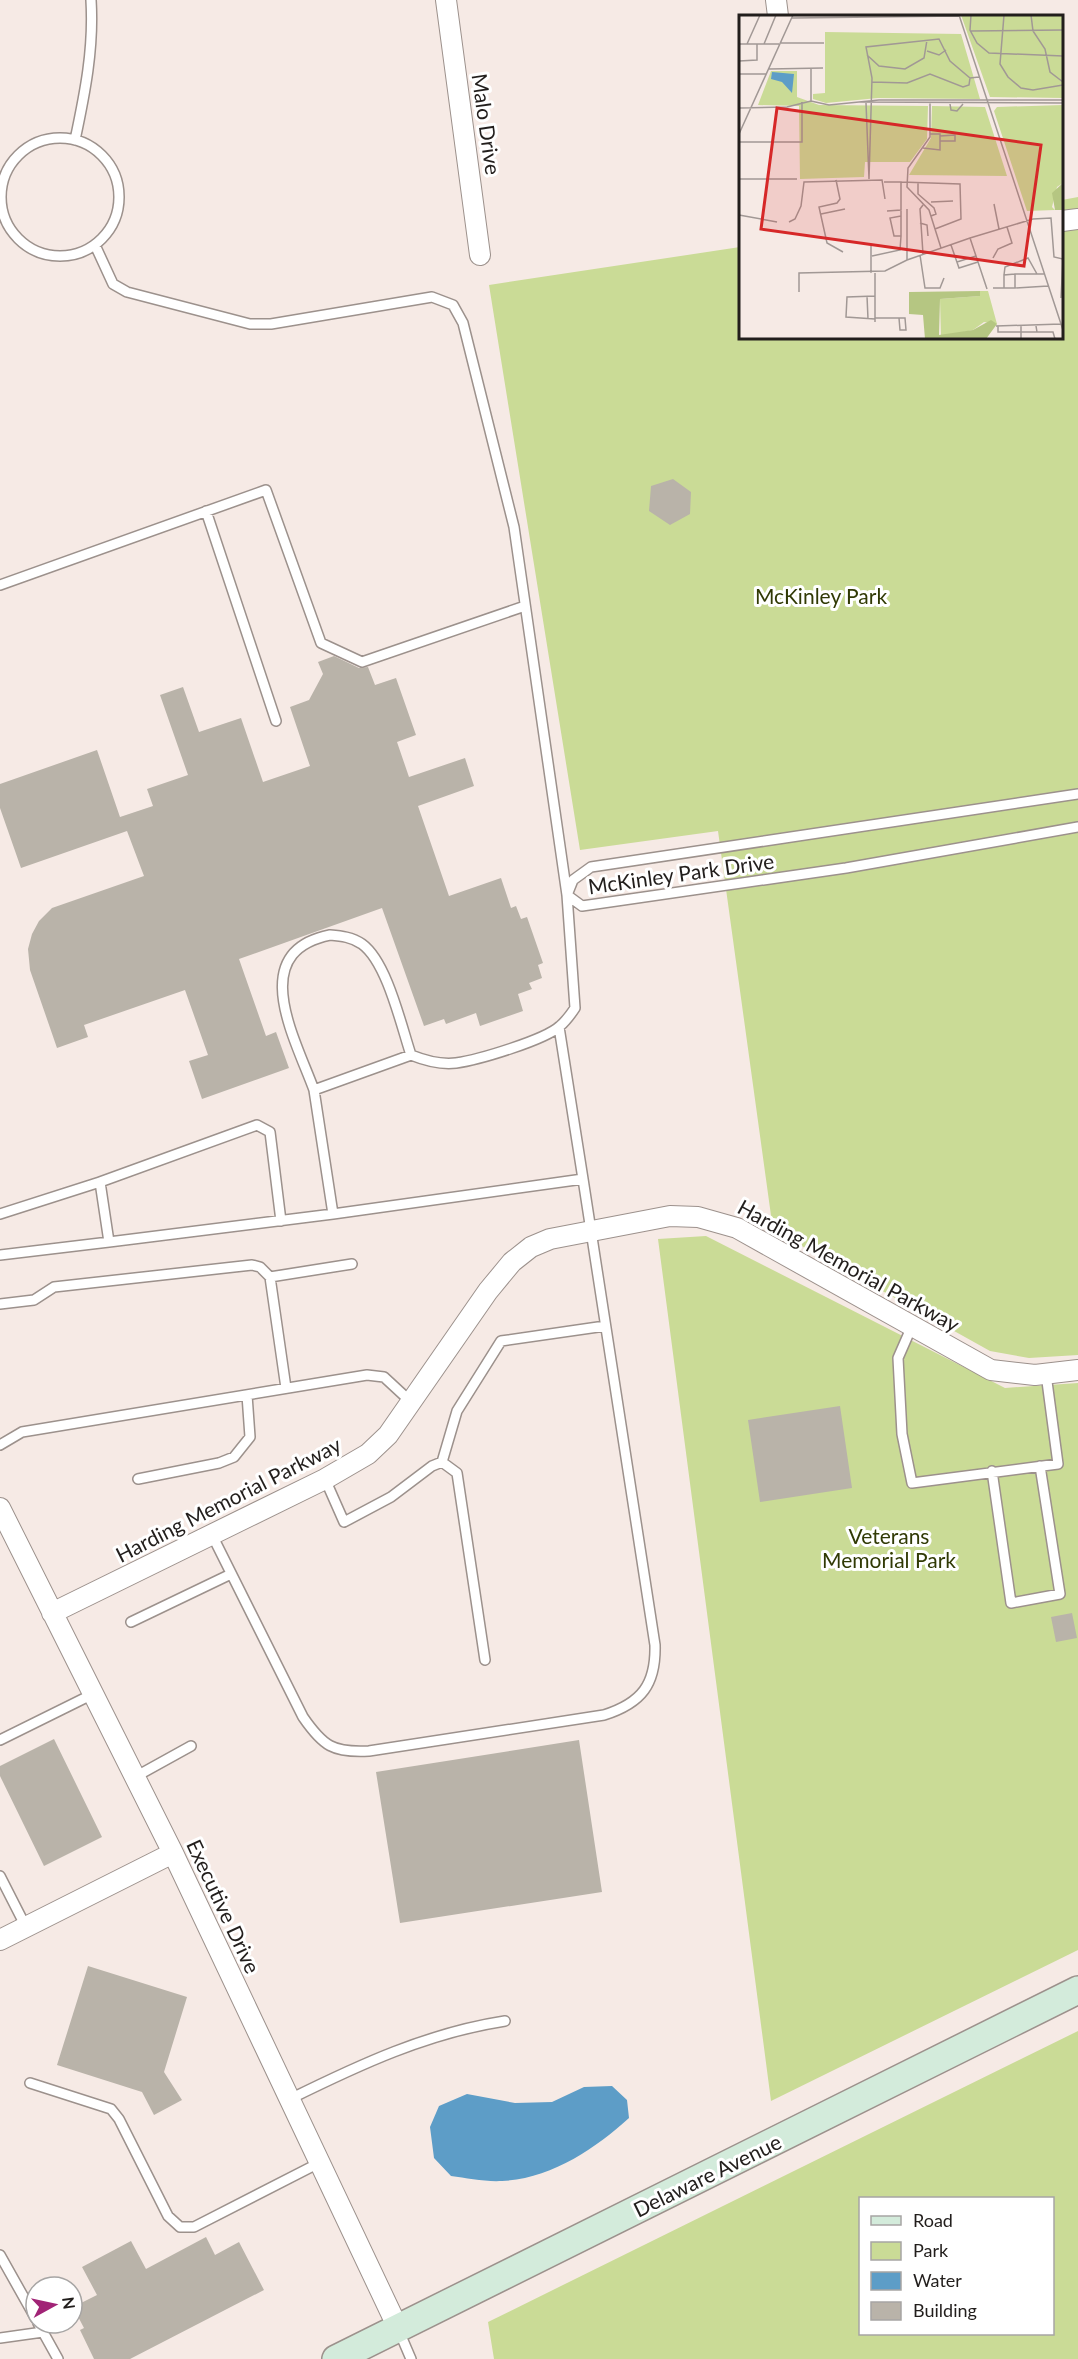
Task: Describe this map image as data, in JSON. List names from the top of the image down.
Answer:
{
  "streets": {
    "main road": ["Delaware Avenue"],
    "street": ["Malo Drive", "Harding Memorial Parkway", "Executive Drive"],
    "lane": ["McKinley Park Drive"]
  },
  "crossings": [
    ["Harding Memorial Parkway", "Executive Drive"],
    ["Executive Drive", "Delaware Avenue"]
  ],
  "parks": ["McKinley Park", "Veterans Memorial Park"],
  "legend": [
    "Road",
    "Park",
    "Water",
    "Building"
  ],
  "north": "right"
}
